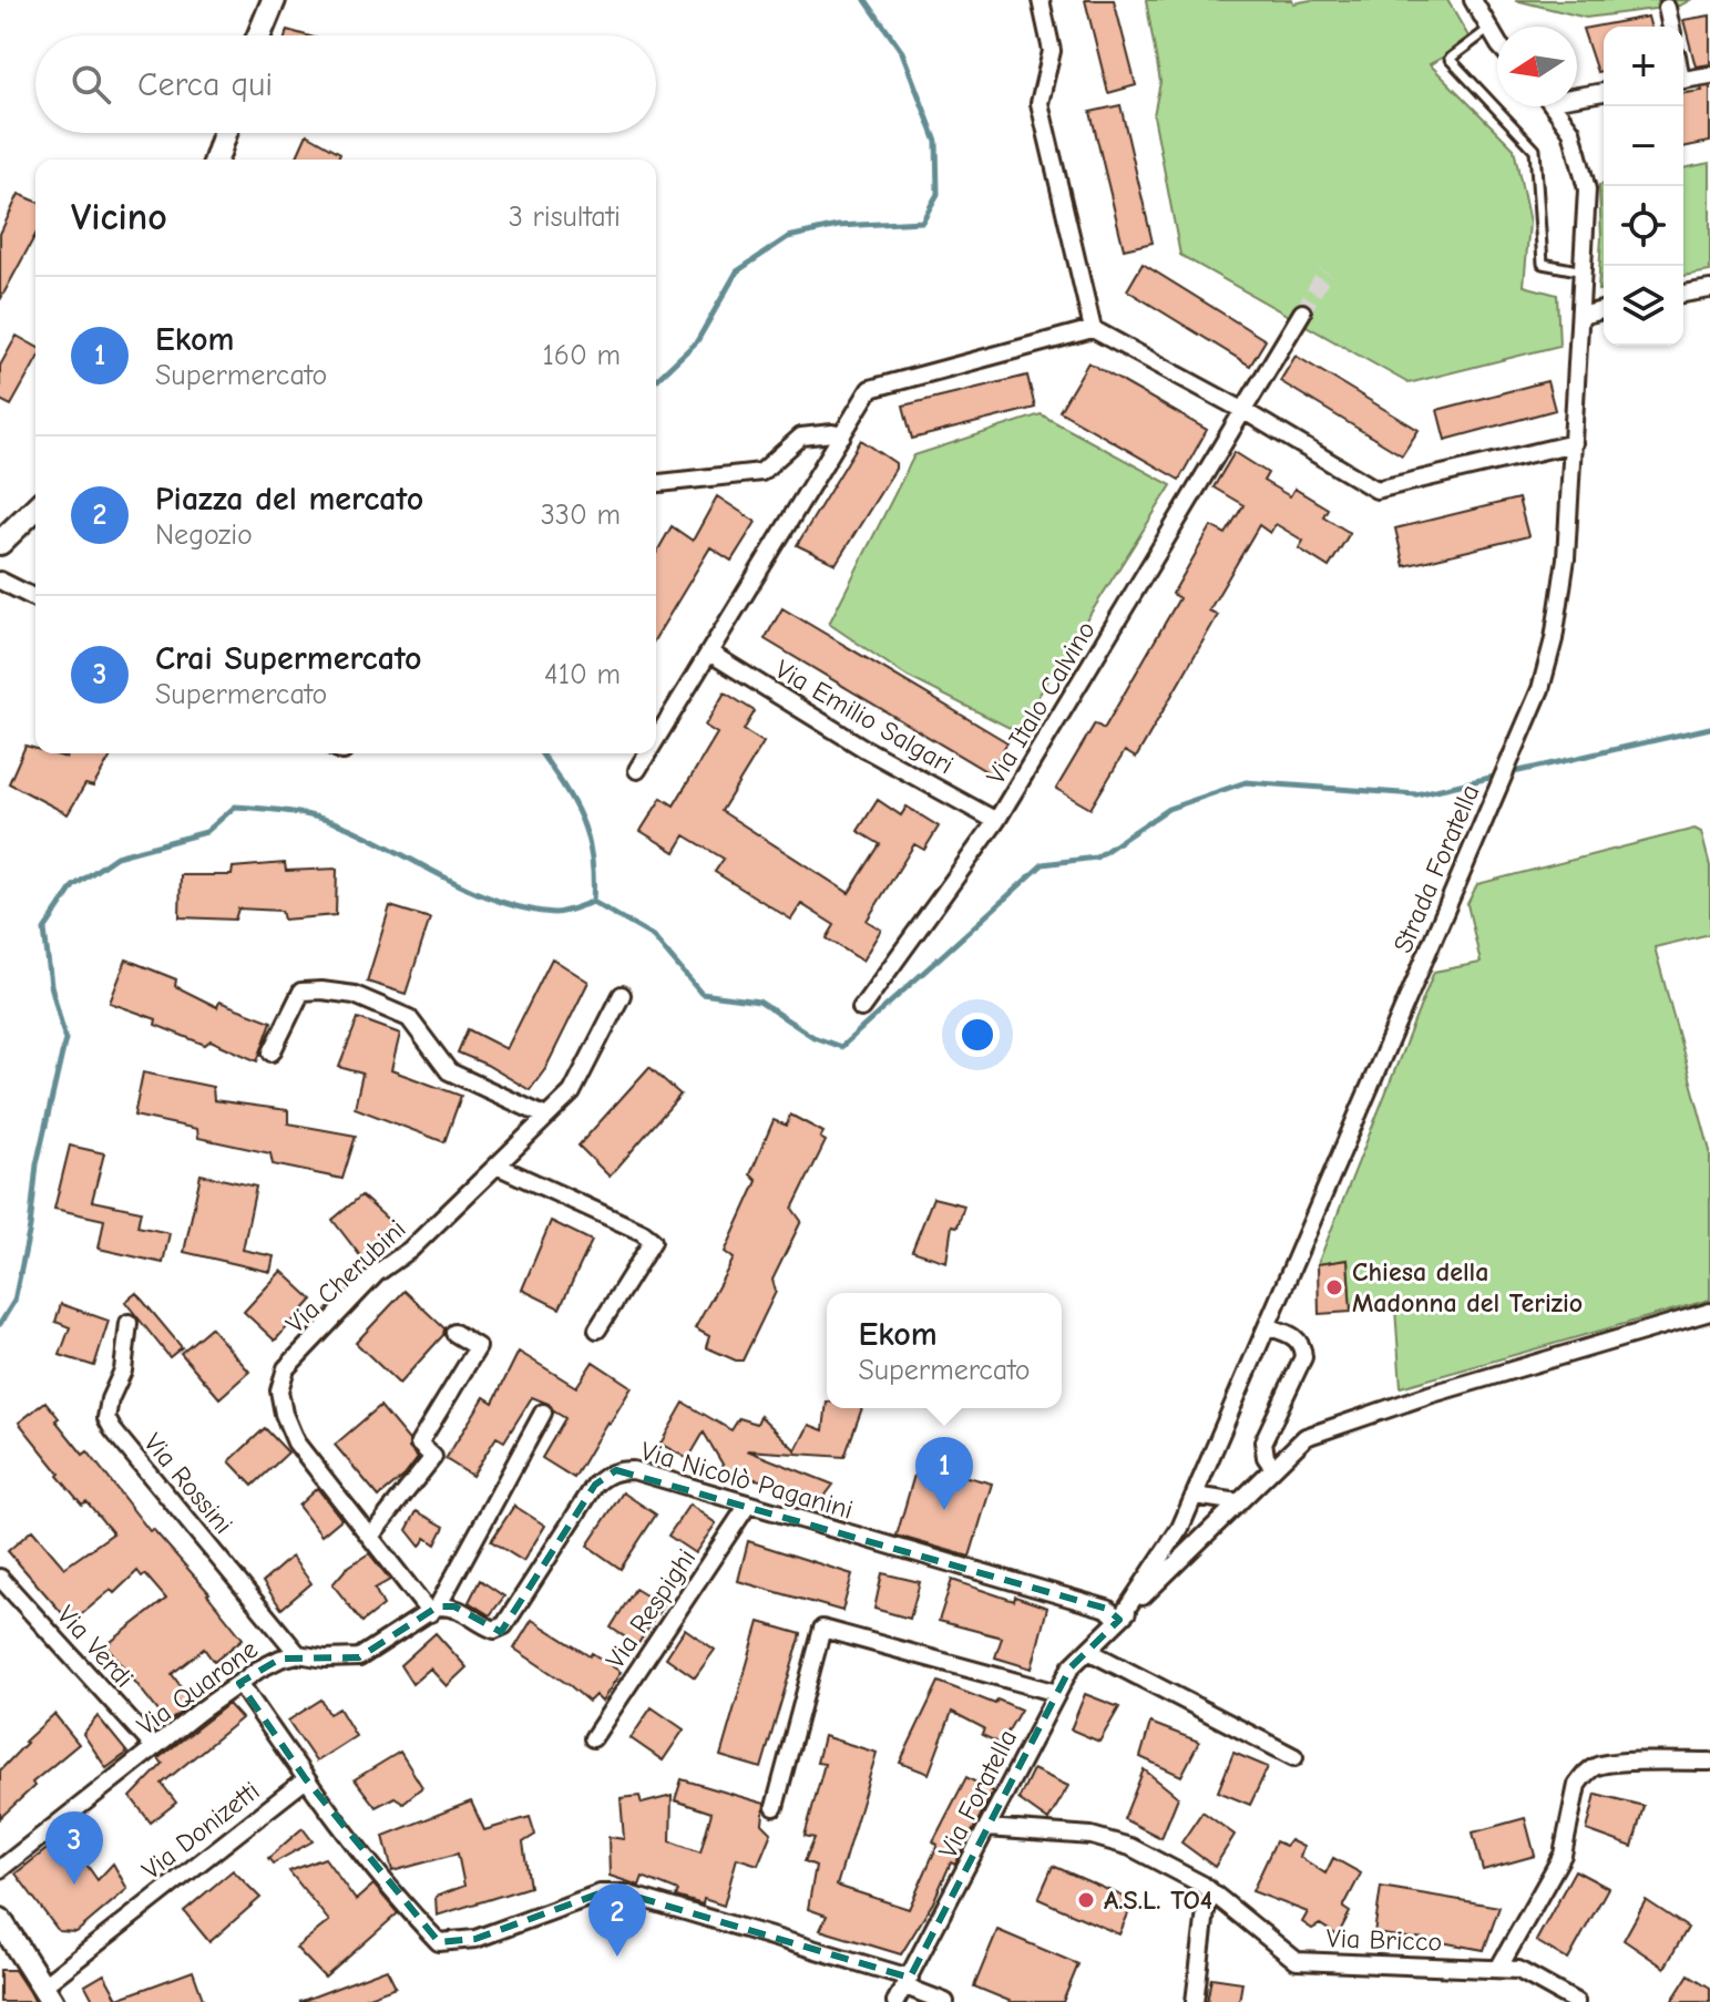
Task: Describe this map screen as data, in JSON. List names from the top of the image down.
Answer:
{
  "streets": {
    "street": [
      "Via Italo Calvino",
      "Via Emilio Salgari",
      "Strada Foratella",
      "Via Cherubini",
      "Via Nicolò Paganini",
      "Via Rossini",
      "Via Respighi",
      "Via Verdi",
      "Via Quarone",
      "Via Foratella",
      "Via Donizetti",
      "Via Bricco"
    ]
  },
  "crossings": [
    ["Via Italo Calvino", "Via Emilio Salgari"],
    ["Strada Foratella", "Via Nicolò Paganini"],
    ["Strada Foratella", "Via Foratella"],
    ["Via Cherubini", "Via Nicolò Paganini"],
    ["Via Cherubini", "Via Quarone"],
    ["Via Nicolò Paganini", "Via Respighi"],
    ["Via Nicolò Paganini", "Via Quarone"],
    ["Via Nicolò Paganini", "Via Foratella"],
    ["Via Rossini", "Via Quarone"],
    ["Via Verdi", "Via Quarone"],
    ["Via Foratella", "Via Bricco"]
  ],
  "places": ["Chiesa della Madonna del Terizio", "A.S.L. TO4"],
  "north": "left",
  "page": {
    "map_buttons": ["+", "−"],
    "search": "Cerca qui",
    "heading": ["Vicino", "3 risultati"],
    "list": [
      {
        "mark": "1",
        "name": "Ekom",
        "note": "Supermercato",
        "value": "160 m"
      },
      {
        "mark": "2",
        "name": "Piazza del mercato",
        "note": "Negozio",
        "value": "330 m"
      },
      {
        "mark": "3",
        "name": "Crai Supermercato",
        "note": "Supermercato",
        "value": "410 m"
      }
    ],
    "popup": ["Ekom", "Supermercato"],
    "pins": ["1", "3", "2"]
  }
}
